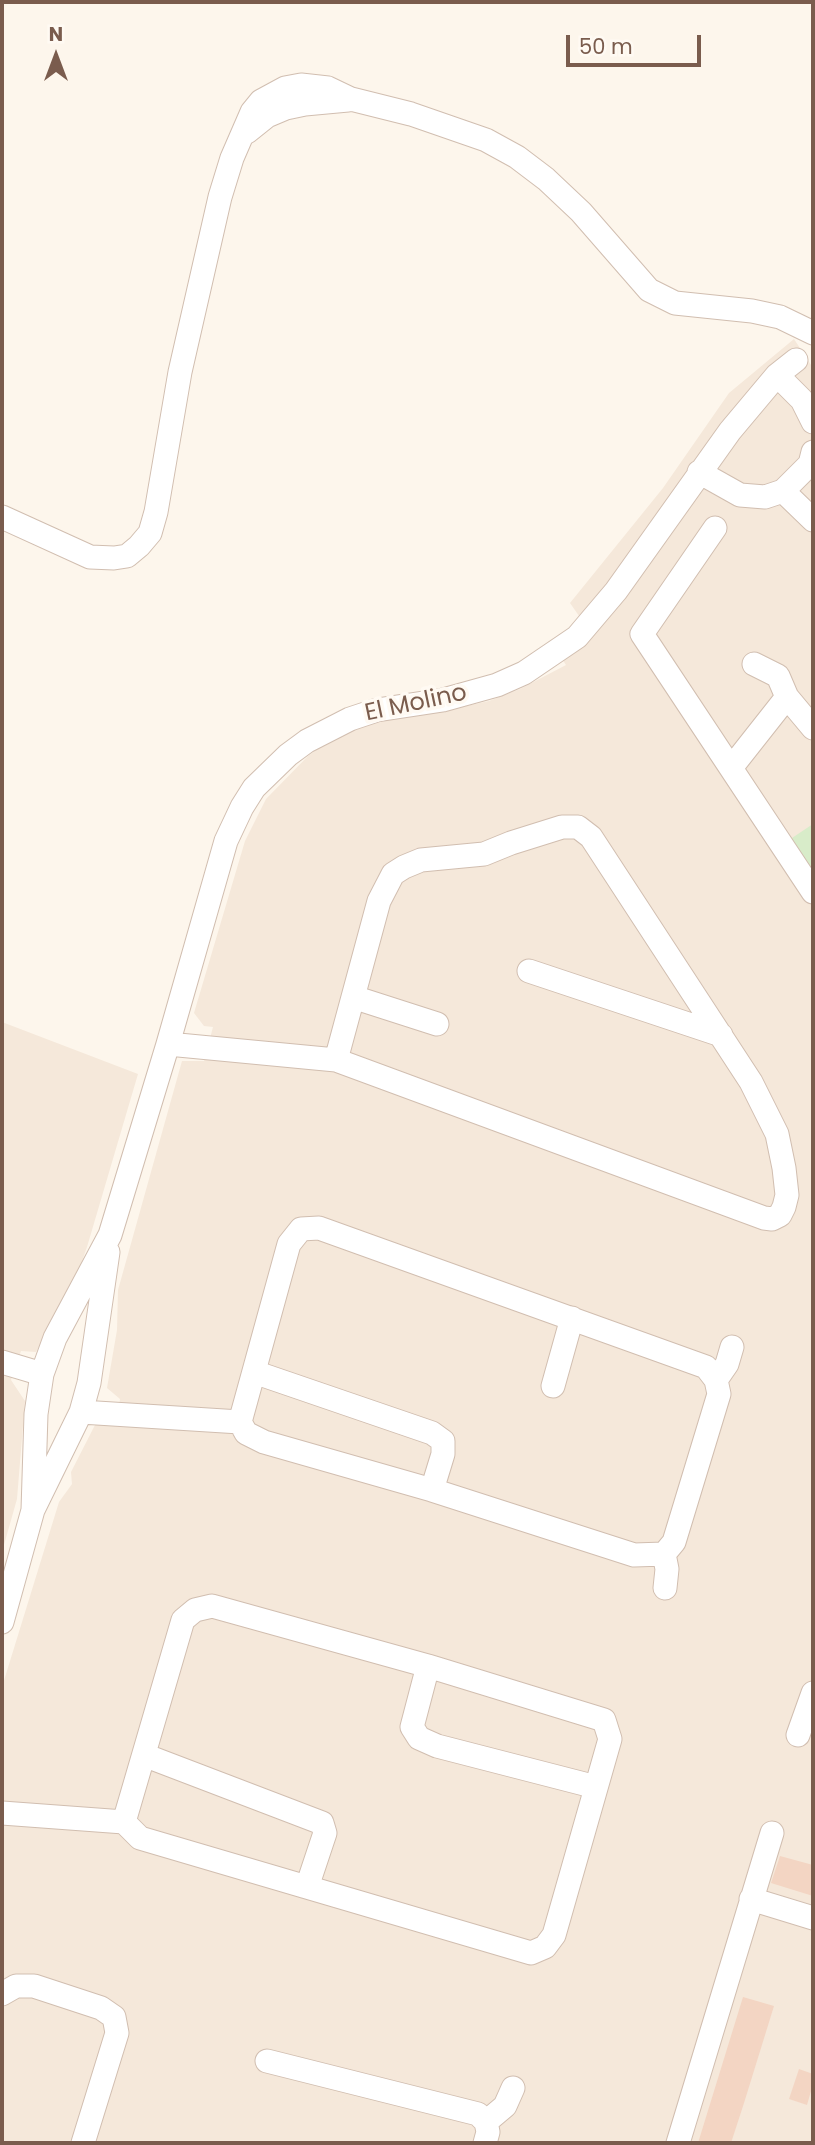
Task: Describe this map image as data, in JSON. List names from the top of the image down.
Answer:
{
  "streets": {
    "street": ["El Molino"]
  },
  "scale_bar": "50 m",
  "north": "top"
}
